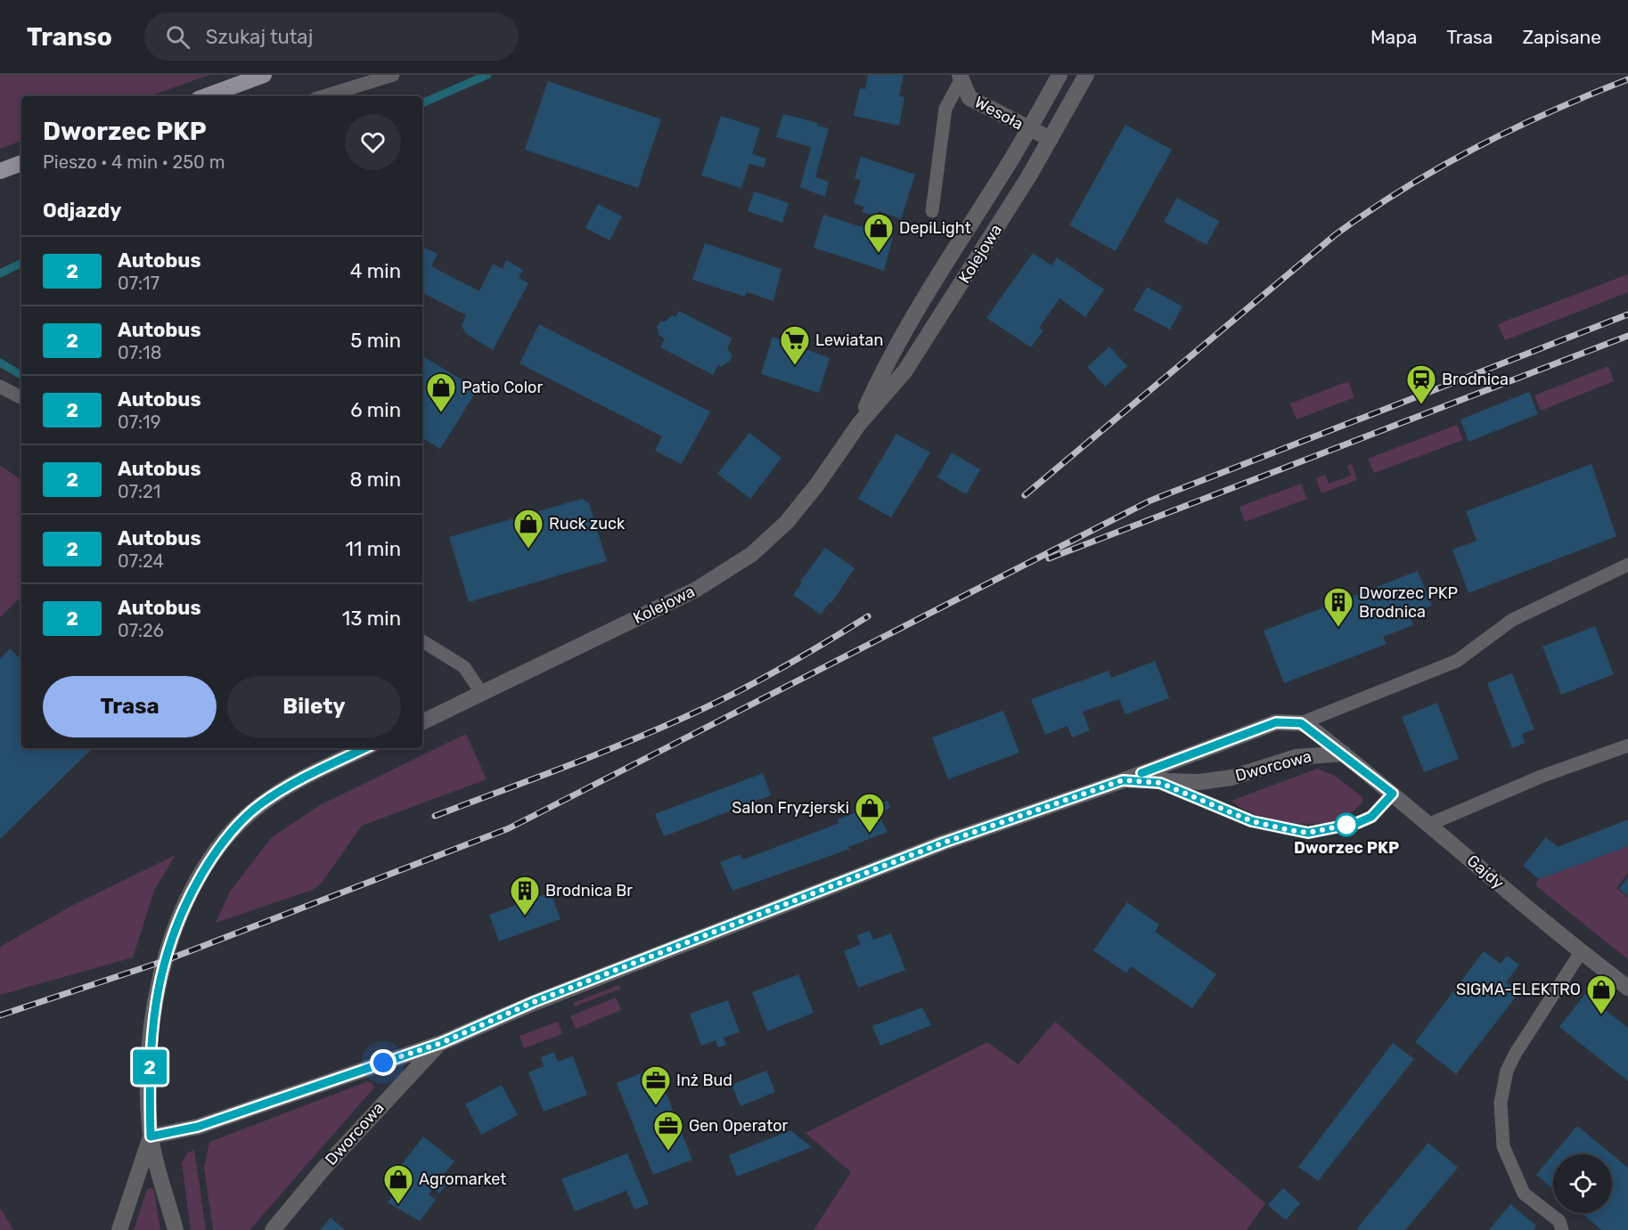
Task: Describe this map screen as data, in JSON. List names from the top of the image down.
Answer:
{
  "streets": {
    "street": [
      "Wesoła",
      "Kolejowa",
      "Dworcowa",
      "Gajdy"
    ]
  },
  "crossings": [
    ["Wesoła", "Kolejowa"],
    ["Dworcowa", "Gajdy"]
  ],
  "places": {
    "shop": [
      "DepiLight",
      "Patio Color",
      "Ruck zuck",
      "Salon Fryzjerski",
      "SIGMA-ELEKTRO",
      "Agromarket"
    ],
    "supermarket": ["Lewiatan"],
    "station": ["Brodnica"],
    "building": ["Dworzec PKP Brodnica", "Brodnica Br"],
    "other": ["Dworzec PKP"],
    "office": ["Inż Bud", "Gen Operator"]
  },
  "lines": ["bus line 2"],
  "page": {
    "header": "Transo",
    "search": "Szukaj tutaj",
    "nav": ["Mapa", "Trasa", "Zapisane"],
    "on_map": "2",
    "heading": [
      ["Dworzec PKP", "Pieszo · 4 min · 250 m"],
      "Odjazdy"
    ],
    "list": [
      {
        "mark": "2",
        "name": "Autobus",
        "note": "07:17",
        "value": "4 min"
      },
      {
        "mark": "2",
        "name": "Autobus",
        "note": "07:18",
        "value": "5 min"
      },
      {
        "mark": "2",
        "name": "Autobus",
        "note": "07:19",
        "value": "6 min"
      },
      {
        "mark": "2",
        "name": "Autobus",
        "note": "07:21",
        "value": "8 min"
      },
      {
        "mark": "2",
        "name": "Autobus",
        "note": "07:24",
        "value": "11 min"
      },
      {
        "mark": "2",
        "name": "Autobus",
        "note": "07:26",
        "value": "13 min"
      }
    ],
    "buttons": ["Trasa", "Bilety"]
  }
}
